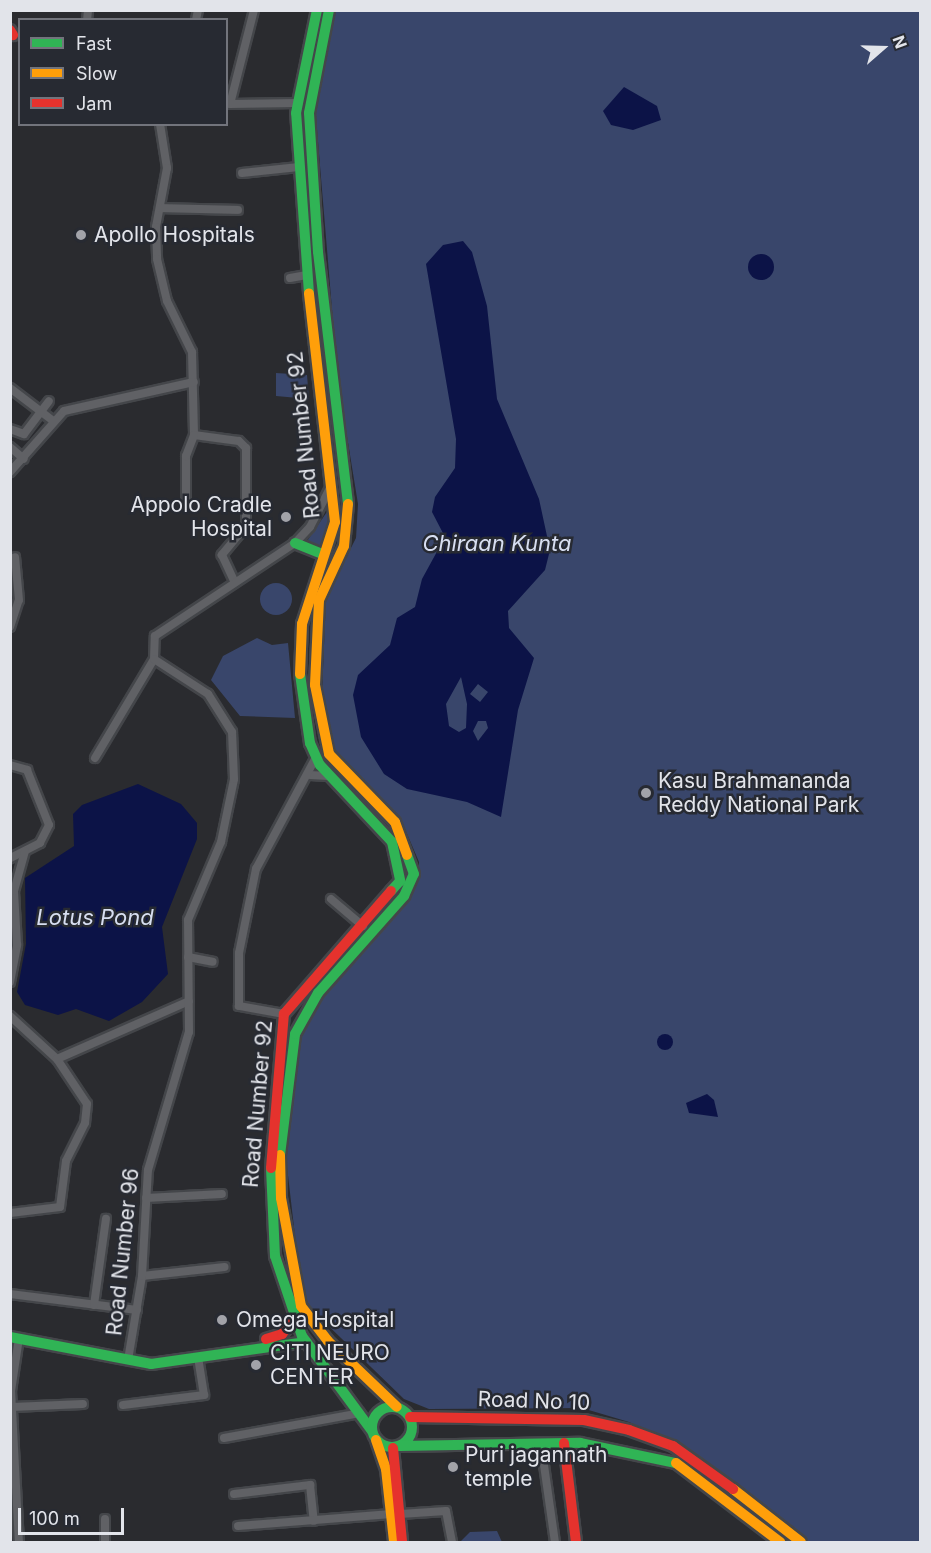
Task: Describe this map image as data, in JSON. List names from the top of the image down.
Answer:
{
  "streets": {
    "main road": ["Road Number 92", "Road No 10"],
    "street": ["Road Number 96"]
  },
  "crossings": [
    ["Road Number 92", "Road No 10"]
  ],
  "water": ["Chiraan Kunta", "Lotus Pond"],
  "places": [
    "Apollo Hospitals",
    "Appolo Cradle Hospital",
    "Kasu Brahmananda Reddy National Park",
    "Omega Hospital",
    "CITI NEURO CENTER",
    "Puri jagannath temple"
  ],
  "legend": ["Fast", "Slow", "Jam"],
  "scale_bar": "100 m",
  "north": "right"
}
